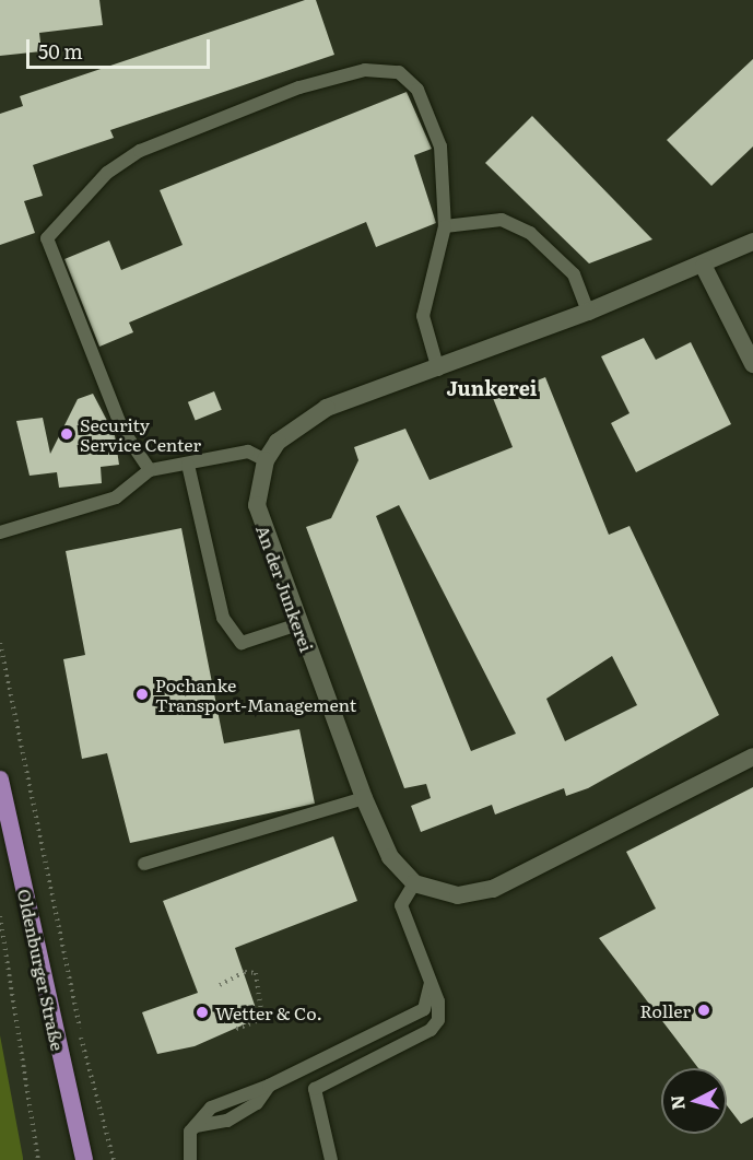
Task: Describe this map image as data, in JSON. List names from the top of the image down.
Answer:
{
  "streets": {
    "main road": ["Oldenburger Straße"],
    "street": ["An der Junkerei"]
  },
  "districts": ["Junkerei"],
  "places": [
    "Security Service Center",
    "Pochanke Transport-Management",
    "Roller",
    "Wetter & Co."
  ],
  "scale_bar": "50 m",
  "north": "left"
}
